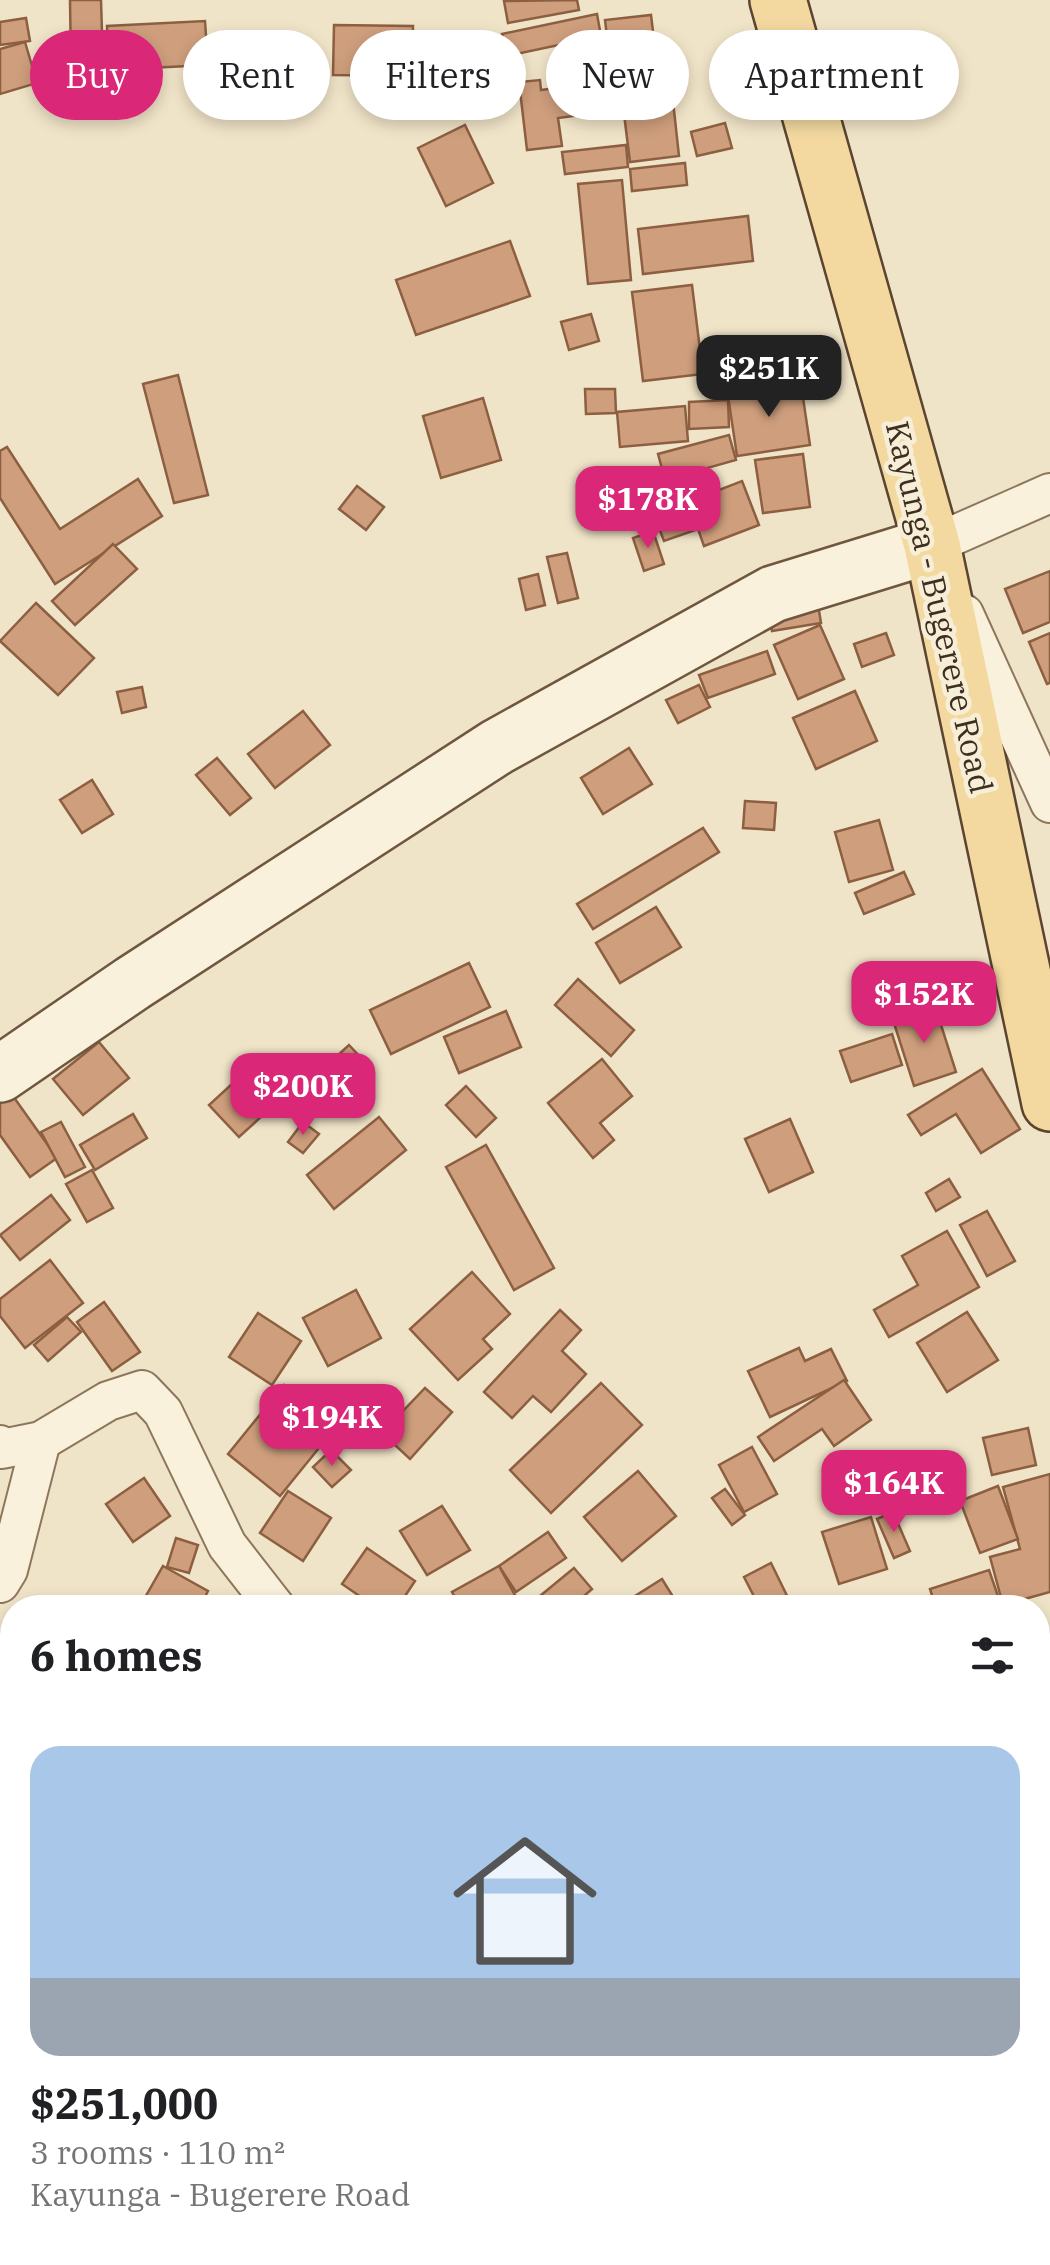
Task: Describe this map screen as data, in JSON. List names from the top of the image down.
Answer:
{
  "streets": {
    "main road": ["Kayunga - Bugerere Road"]
  },
  "page": {
    "chip": [
      "Buy",
      "Rent",
      "Filters",
      "New",
      "Apartment"
    ],
    "price": [
      "$251K",
      "$178K",
      "$152K",
      "$200K",
      "$194K",
      "$164K"
    ],
    "heading": "6 homes",
    "list": [
      {
        "name": "$251,000",
        "note": "3 rooms · 110 m² · Kayunga - Bugerere Road"
      }
    ]
  }
}
